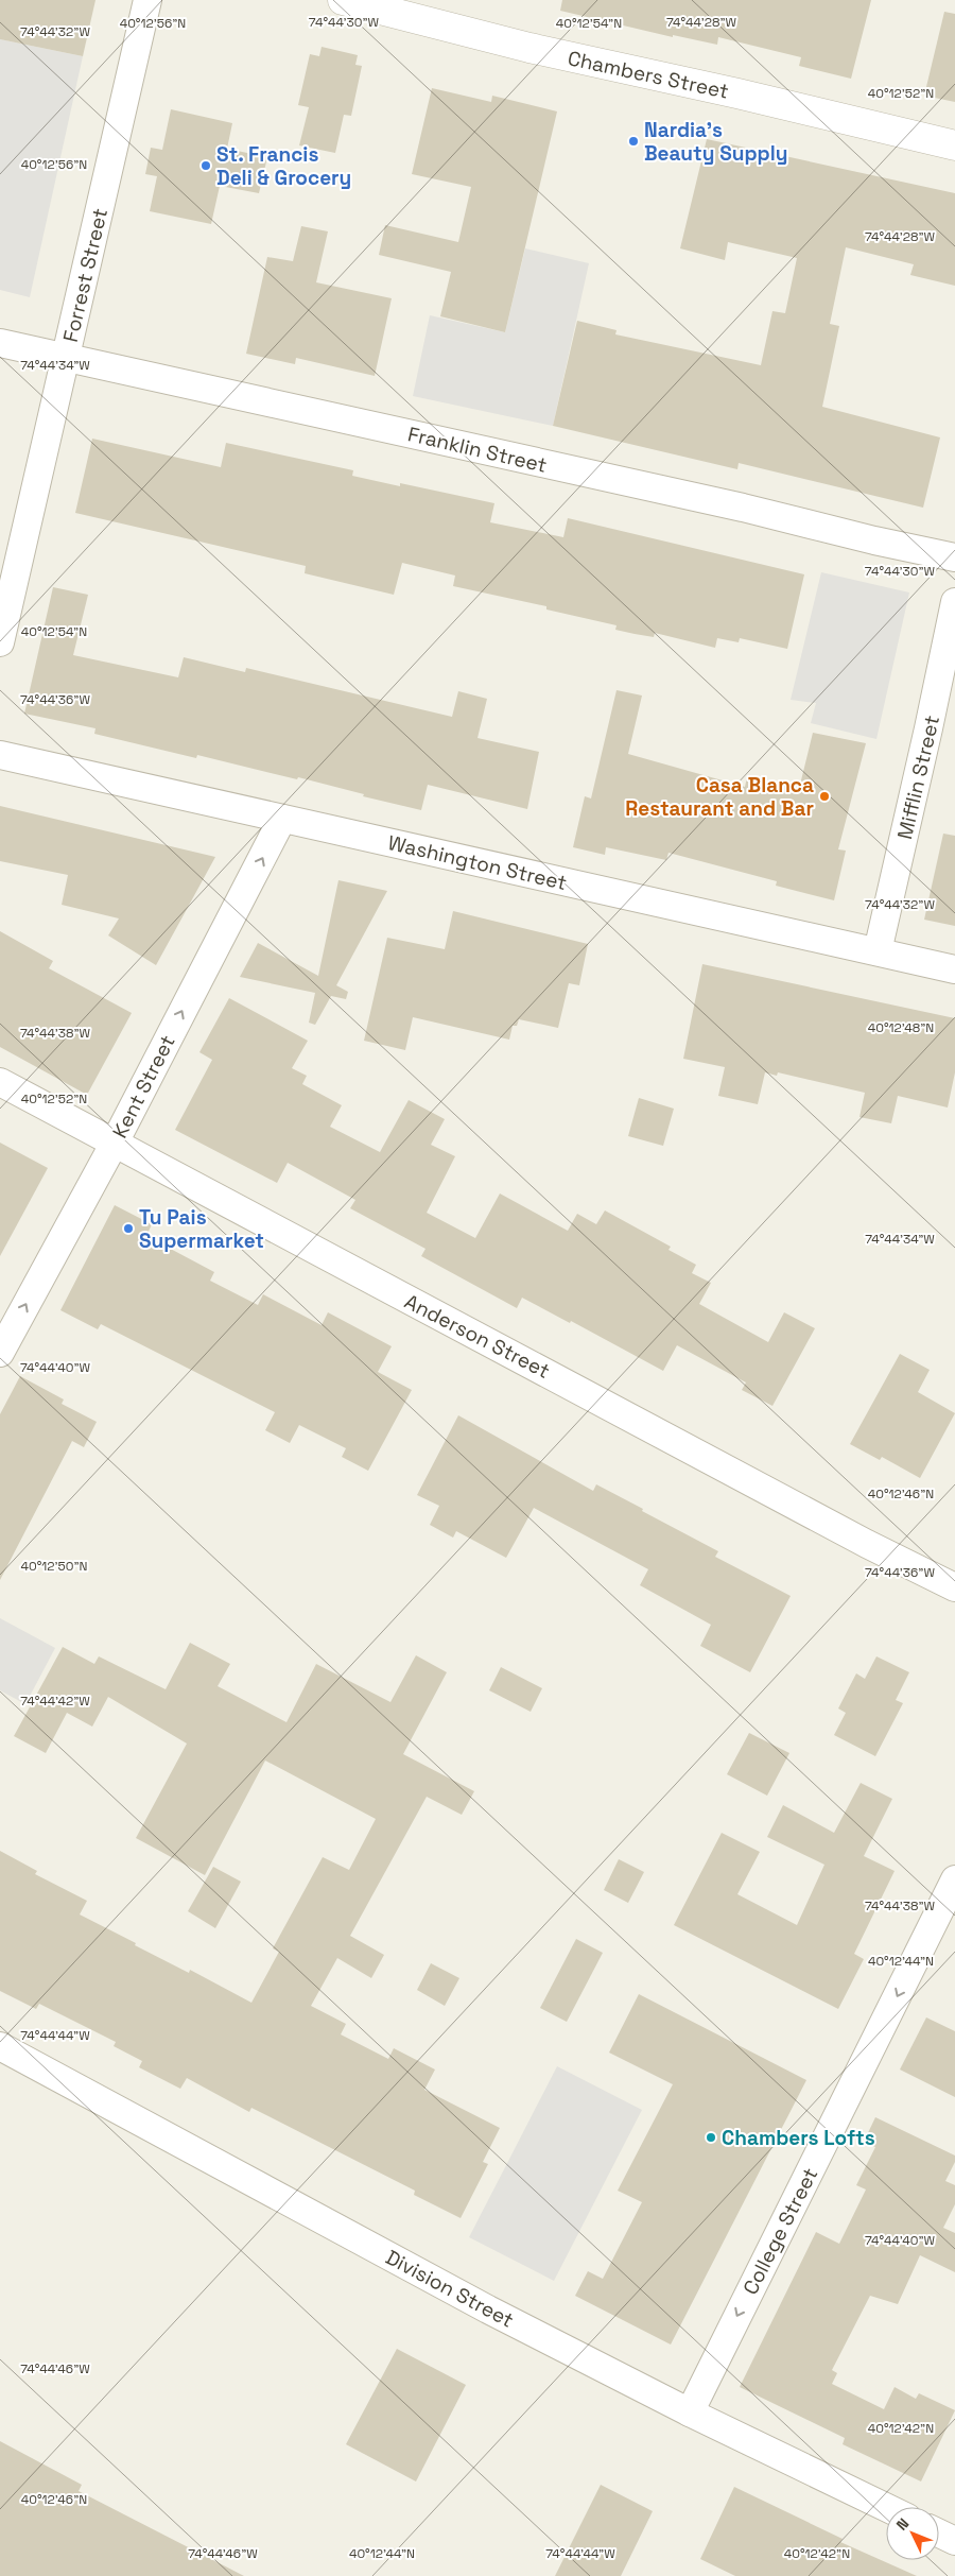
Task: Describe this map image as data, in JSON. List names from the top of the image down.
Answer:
{
  "streets": {
    "street": [
      "Chambers Street",
      "Forrest Street",
      "Franklin Street",
      "Mifflin Street",
      "Washington Street",
      "Kent Street",
      "Anderson Street",
      "College Street",
      "Division Street"
    ]
  },
  "crossings": [
    ["Forrest Street", "Franklin Street"],
    ["Mifflin Street", "Washington Street"],
    ["Washington Street", "Kent Street"],
    ["Kent Street", "Anderson Street"],
    ["College Street", "Division Street"]
  ],
  "one_way": ["Kent Street", "College Street"],
  "places": [
    "Nardia's Beauty Supply",
    "St. Francis Deli & Grocery",
    "Casa Blanca Restaurant and Bar",
    "Tu Pais Supermarket",
    "Chambers Lofts"
  ],
  "north": "top left",
  "coordinates": [
    "74°44'30\"W",
    "74°44'28\"W",
    "40°12'56\"N",
    "40°12'54\"N",
    "74°44'32\"W",
    "40°12'52\"N",
    "74°44'34\"W",
    "74°44'36\"W",
    "40°12'48\"N",
    "74°44'38\"W",
    "74°44'40\"W",
    "40°12'46\"N",
    "40°12'50\"N",
    "74°44'42\"W",
    "40°12'44\"N",
    "74°44'44\"W",
    "74°44'46\"W",
    "40°12'42\"N"
  ]
}
